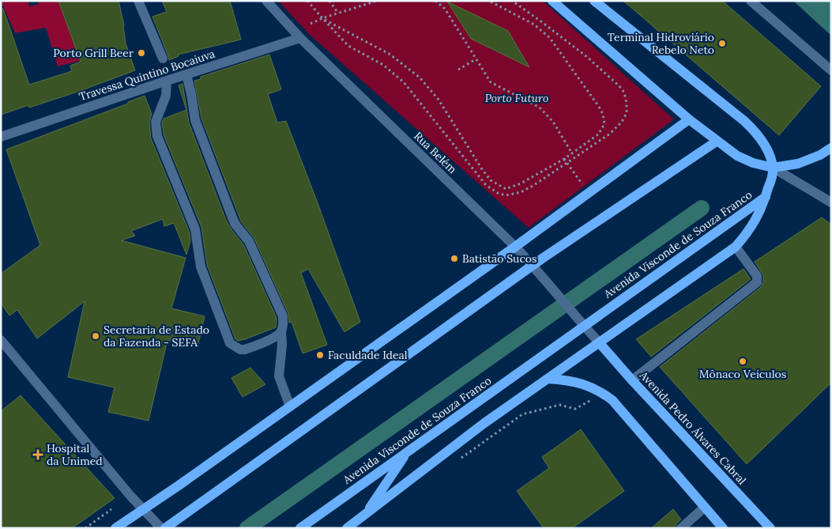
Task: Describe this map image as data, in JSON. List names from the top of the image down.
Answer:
{
  "streets": {
    "main road": ["Avenida Visconde de Souza Franco", "Avenida Pedro Álvares Cabral"],
    "street": ["Travessa Quintino Bocaiuva", "Rua Belém"]
  },
  "crossings": [
    ["Travessa Quintino Bocaiuva", "Rua Belém"],
    ["Rua Belém", "Avenida Visconde de Souza Franco"],
    ["Rua Belém", "Avenida Pedro Álvares Cabral"],
    ["Avenida Visconde de Souza Franco", "Avenida Pedro Álvares Cabral"]
  ],
  "parks": ["Porto Futuro"],
  "places": {
    "other": [
      "Terminal Hidroviário Rebelo Neto",
      "Porto Grill Beer",
      "Batistão Sucos",
      "Secretaria de Estado da Fazenda - SEFA",
      "Faculdade Ideal",
      "Mônaco Veículos"
    ],
    "health": ["Hospital da Unimed"]
  }
}
